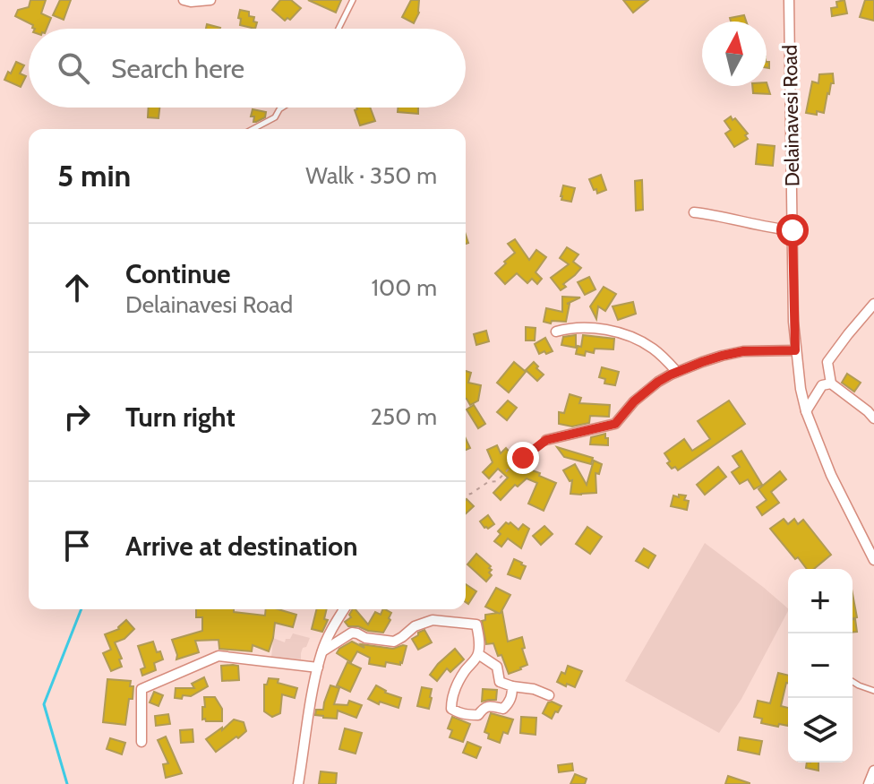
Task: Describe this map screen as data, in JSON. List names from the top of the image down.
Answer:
{
  "streets": {
    "street": ["Delainavesi Road"]
  },
  "north": "top",
  "page": {
    "search": "Search here",
    "heading": ["5 min", "Walk · 350 m"],
    "list": [
      ["Continue", "Delainavesi Road", "100 m"],
      ["Turn right", "250 m"],
      "Arrive at destination"
    ],
    "map_buttons": ["+", "−"]
  }
}
